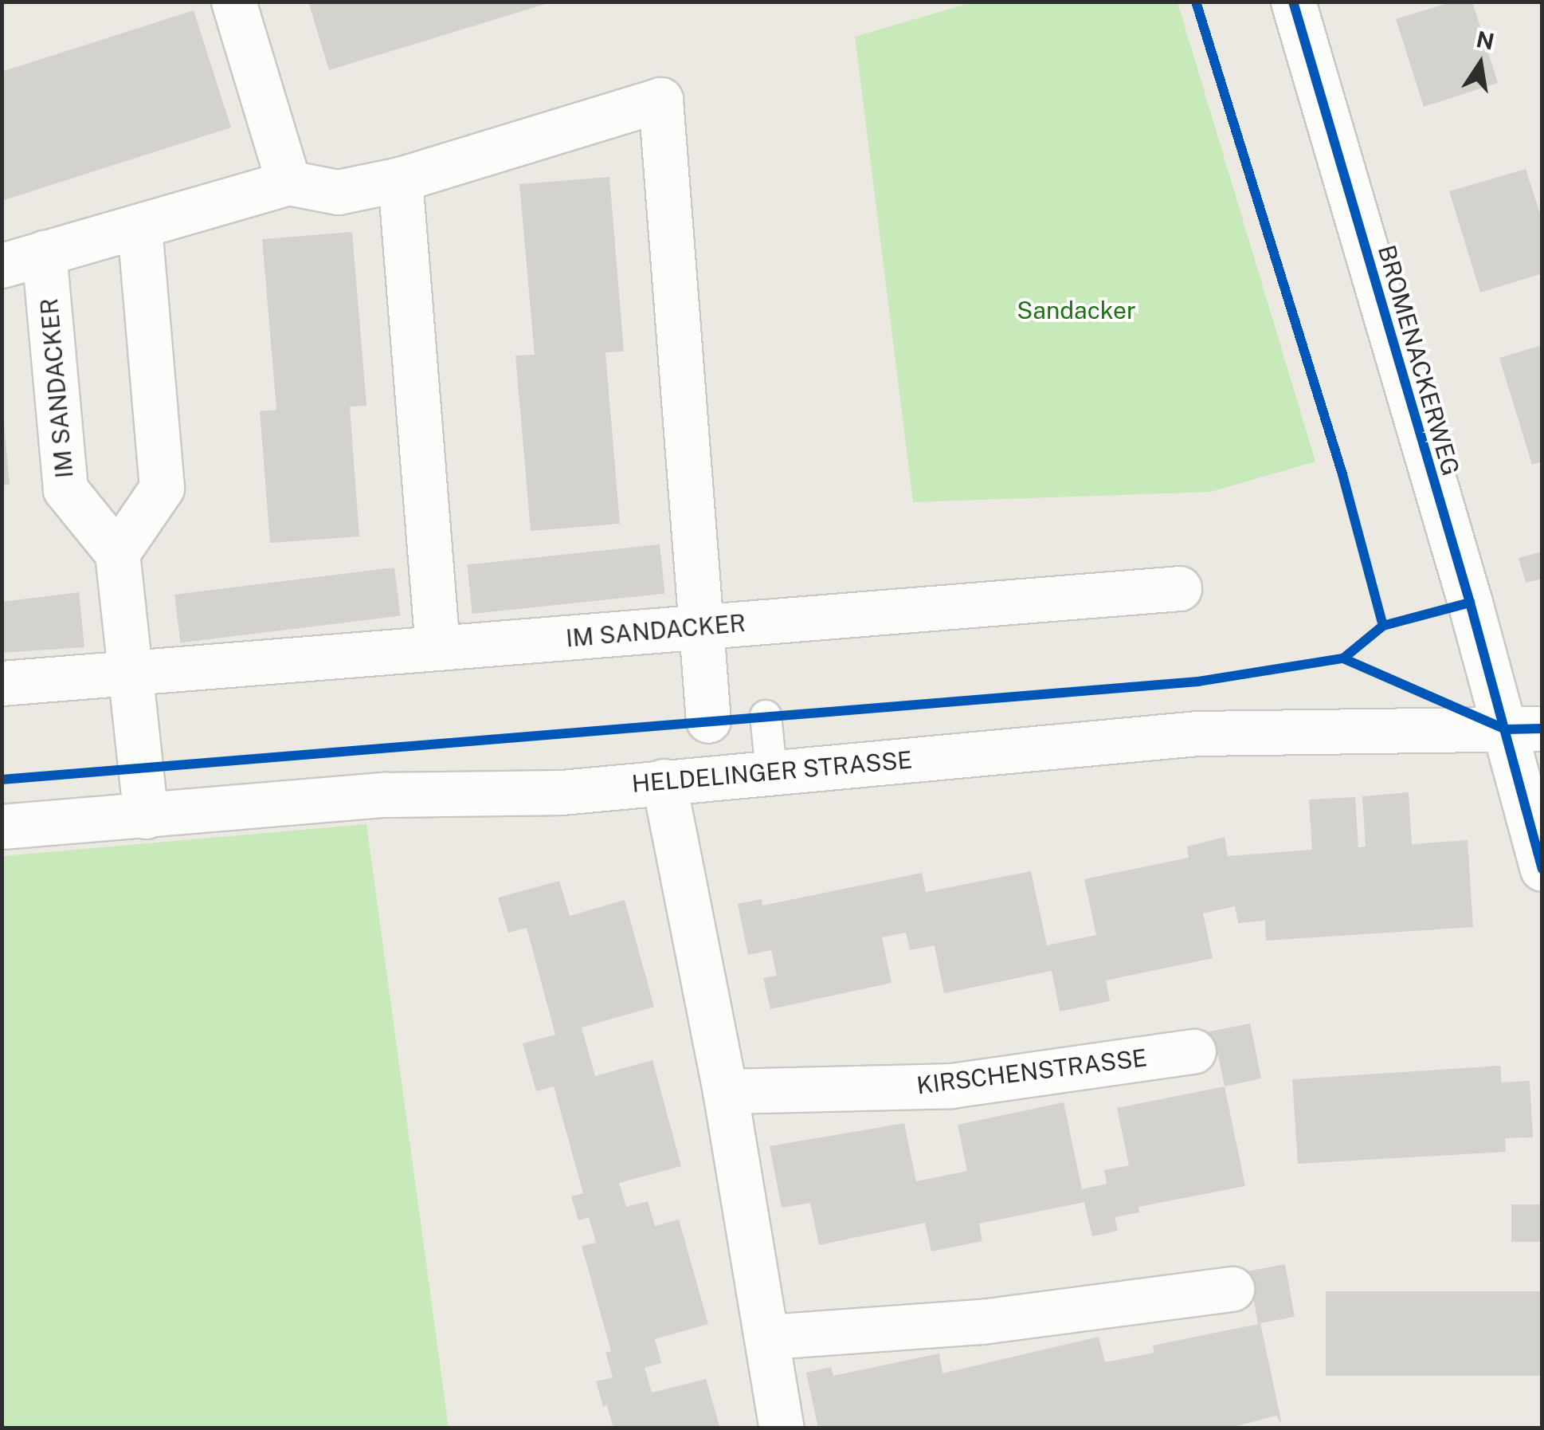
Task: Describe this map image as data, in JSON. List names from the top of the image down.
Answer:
{
  "streets": {
    "street": [
      "BROMENACKERWEG",
      "IM SANDACKER",
      "HELDELINGER STRASSE",
      "KIRSCHENSTRASSE"
    ]
  },
  "crossings": [
    ["BROMENACKERWEG", "HELDELINGER STRASSE"]
  ],
  "parks": ["Sandacker"],
  "north": "top"
}
